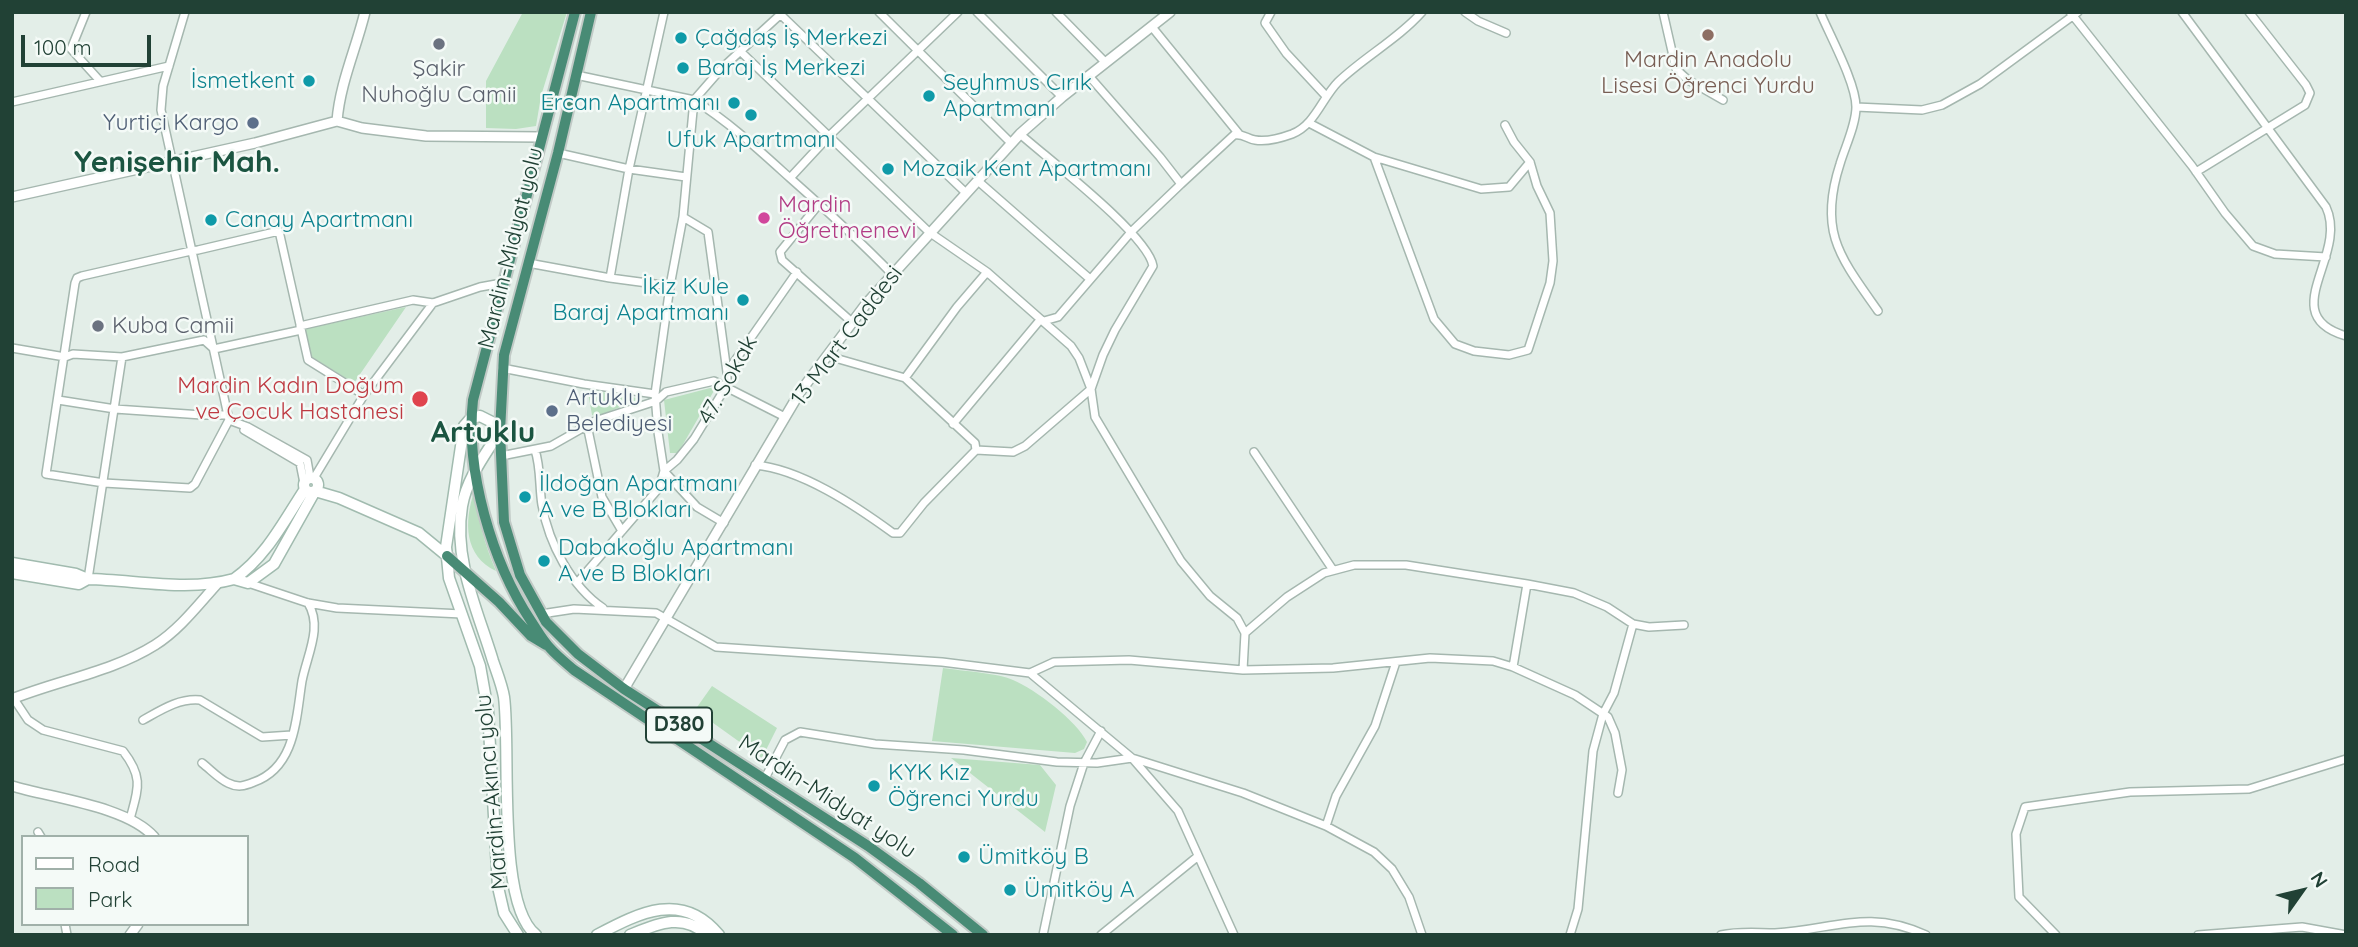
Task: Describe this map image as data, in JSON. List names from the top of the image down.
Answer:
{
  "streets": {
    "highway": ["Mardin-Midyat yolu", "D380"],
    "main road": ["Mardin-Akıncı yolu"],
    "street": ["13 Mart Caddesi", "47. Sokak"]
  },
  "crossings": [
    ["Mardin-Midyat yolu", "13 Mart Caddesi"],
    ["Mardin-Midyat yolu", "Mardin-Akıncı yolu"]
  ],
  "districts": ["Yenişehir Mah.", "Artuklu"],
  "places": [
    "Mardin Anadolu Lisesi Öğrenci Yurdu",
    "Çağdaş İş Merkezi",
    "Şakir Nuhoğlu Camii",
    "Baraj İş Merkezi",
    "İsmetkent",
    "Seyhmus Cırık Apartmanı",
    "Ercan Apartmanı",
    "Ufuk Apartmanı",
    "Yurtiçi Kargo",
    "Mozaik Kent Apartmanı",
    "Mardin Öğretmenevi",
    "Canay Apartmanı",
    "İkiz Kule Baraj Apartmanı",
    "Kuba Camii",
    "Mardin Kadın Doğum ve Çocuk Hastanesi",
    "Artuklu Belediyesi",
    "İldoğan Apartmanı A ve B Blokları",
    "Dabakoğlu Apartmanı A ve B Blokları",
    "KYK Kız Öğrenci Yurdu",
    "Ümitköy B",
    "Ümitköy A"
  ],
  "legend": ["Road", "Park"],
  "scale_bar": "100 m",
  "north": "top right"
}
